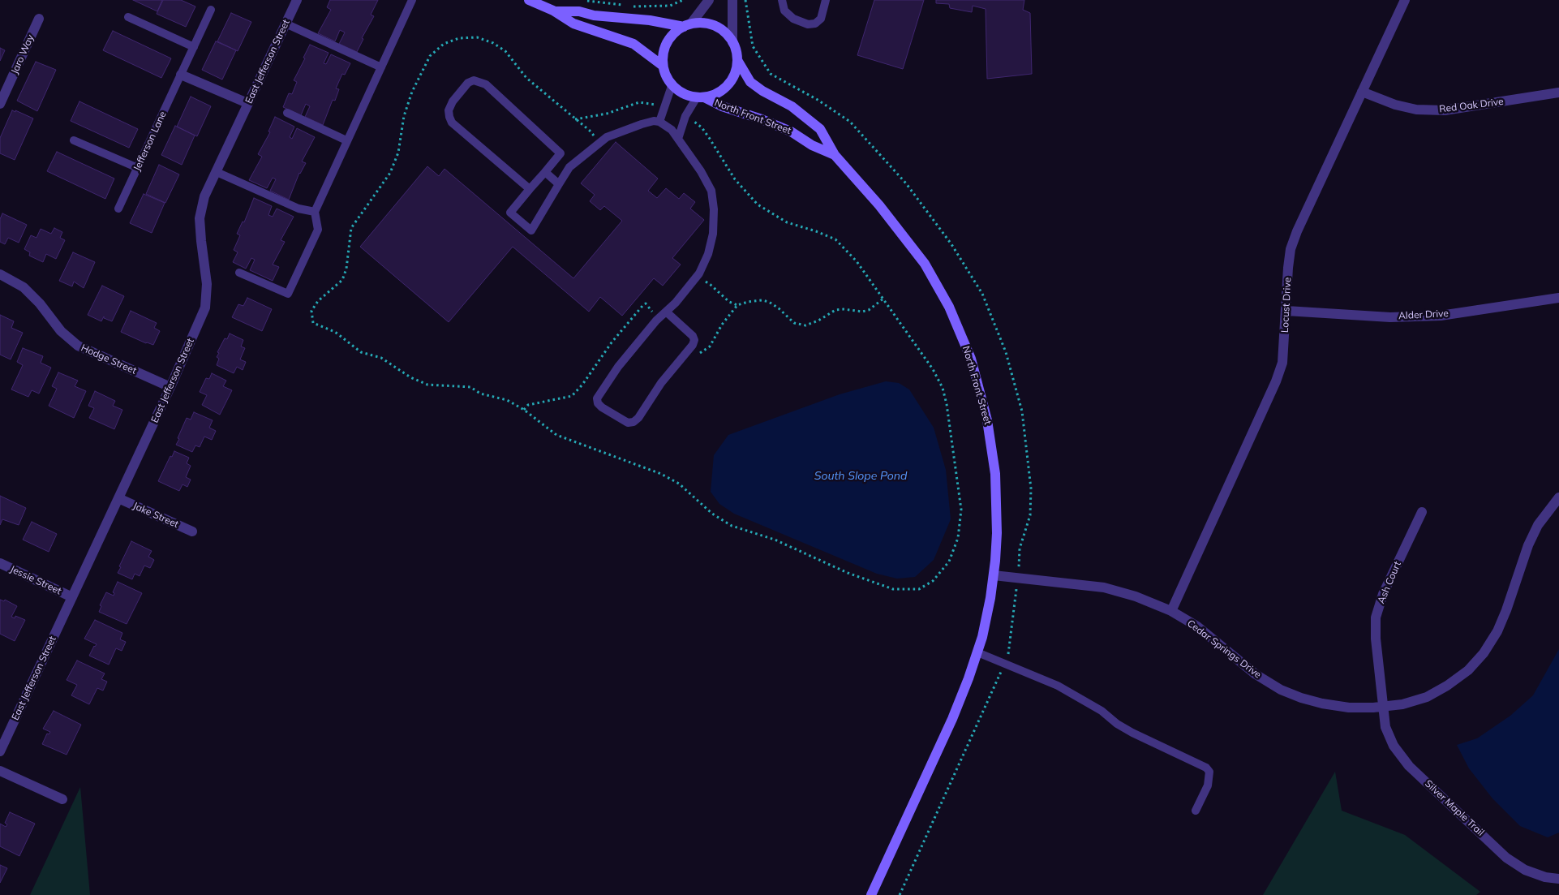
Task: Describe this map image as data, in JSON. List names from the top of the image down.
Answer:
{
  "streets": {
    "main road": ["North Front Street"],
    "street": [
      "Jaro Way",
      "East Jefferson Street",
      "Red Oak Drive",
      "Locust Drive",
      "Alder Drive",
      "Hodge Street",
      "Jake Street",
      "Jessie Street",
      "Ash Court",
      "Cedar Springs Drive",
      "Silver Maple Trail"
    ],
    "lane": ["Jefferson Lane"]
  },
  "crossings": [
    ["East Jefferson Street", "Hodge Street"],
    ["East Jefferson Street", "Jake Street"],
    ["East Jefferson Street", "Jessie Street"],
    ["Red Oak Drive", "Locust Drive"],
    ["North Front Street", "Cedar Springs Drive"],
    ["Locust Drive", "Alder Drive"],
    ["Locust Drive", "Cedar Springs Drive"],
    ["Ash Court", "Cedar Springs Drive"],
    ["Ash Court", "Silver Maple Trail"],
    ["Cedar Springs Drive", "Silver Maple Trail"]
  ],
  "water": ["South Slope Pond"]
}
